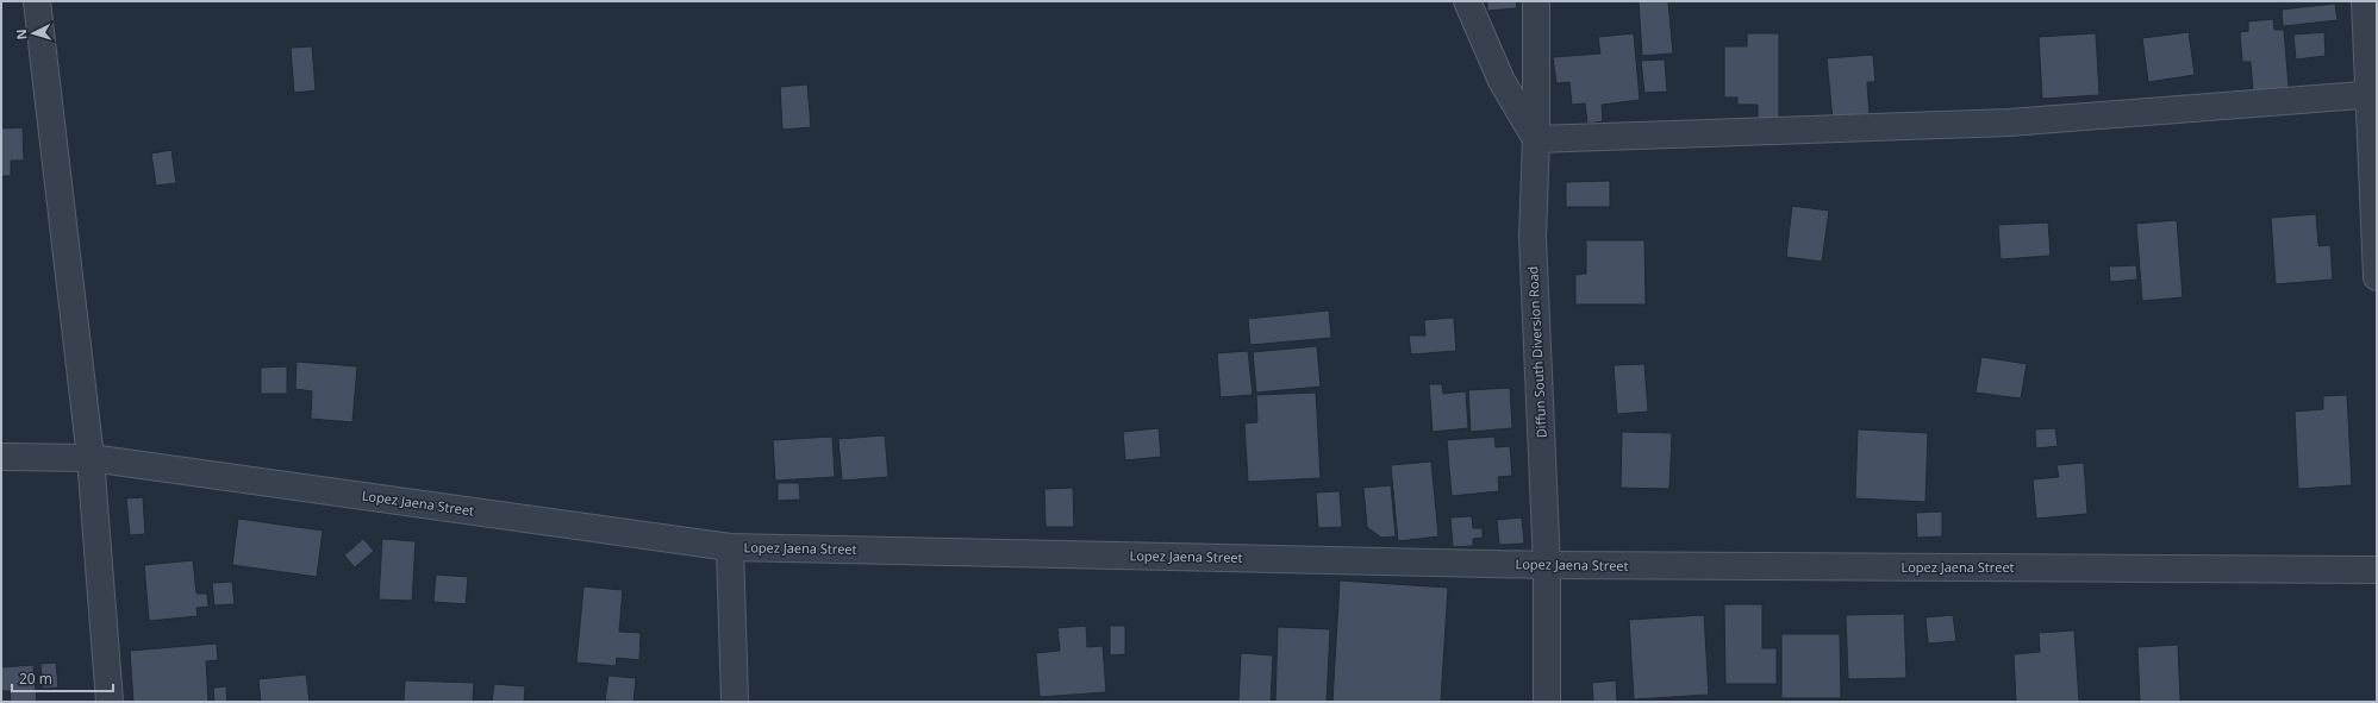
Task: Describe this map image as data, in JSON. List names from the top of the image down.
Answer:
{
  "streets": {
    "street": ["Diffun South Diversion Road", "Lopez Jaena Street"]
  },
  "crossings": [
    ["Diffun South Diversion Road", "Lopez Jaena Street"]
  ],
  "scale_bar": "20 m",
  "north": "left"
}
